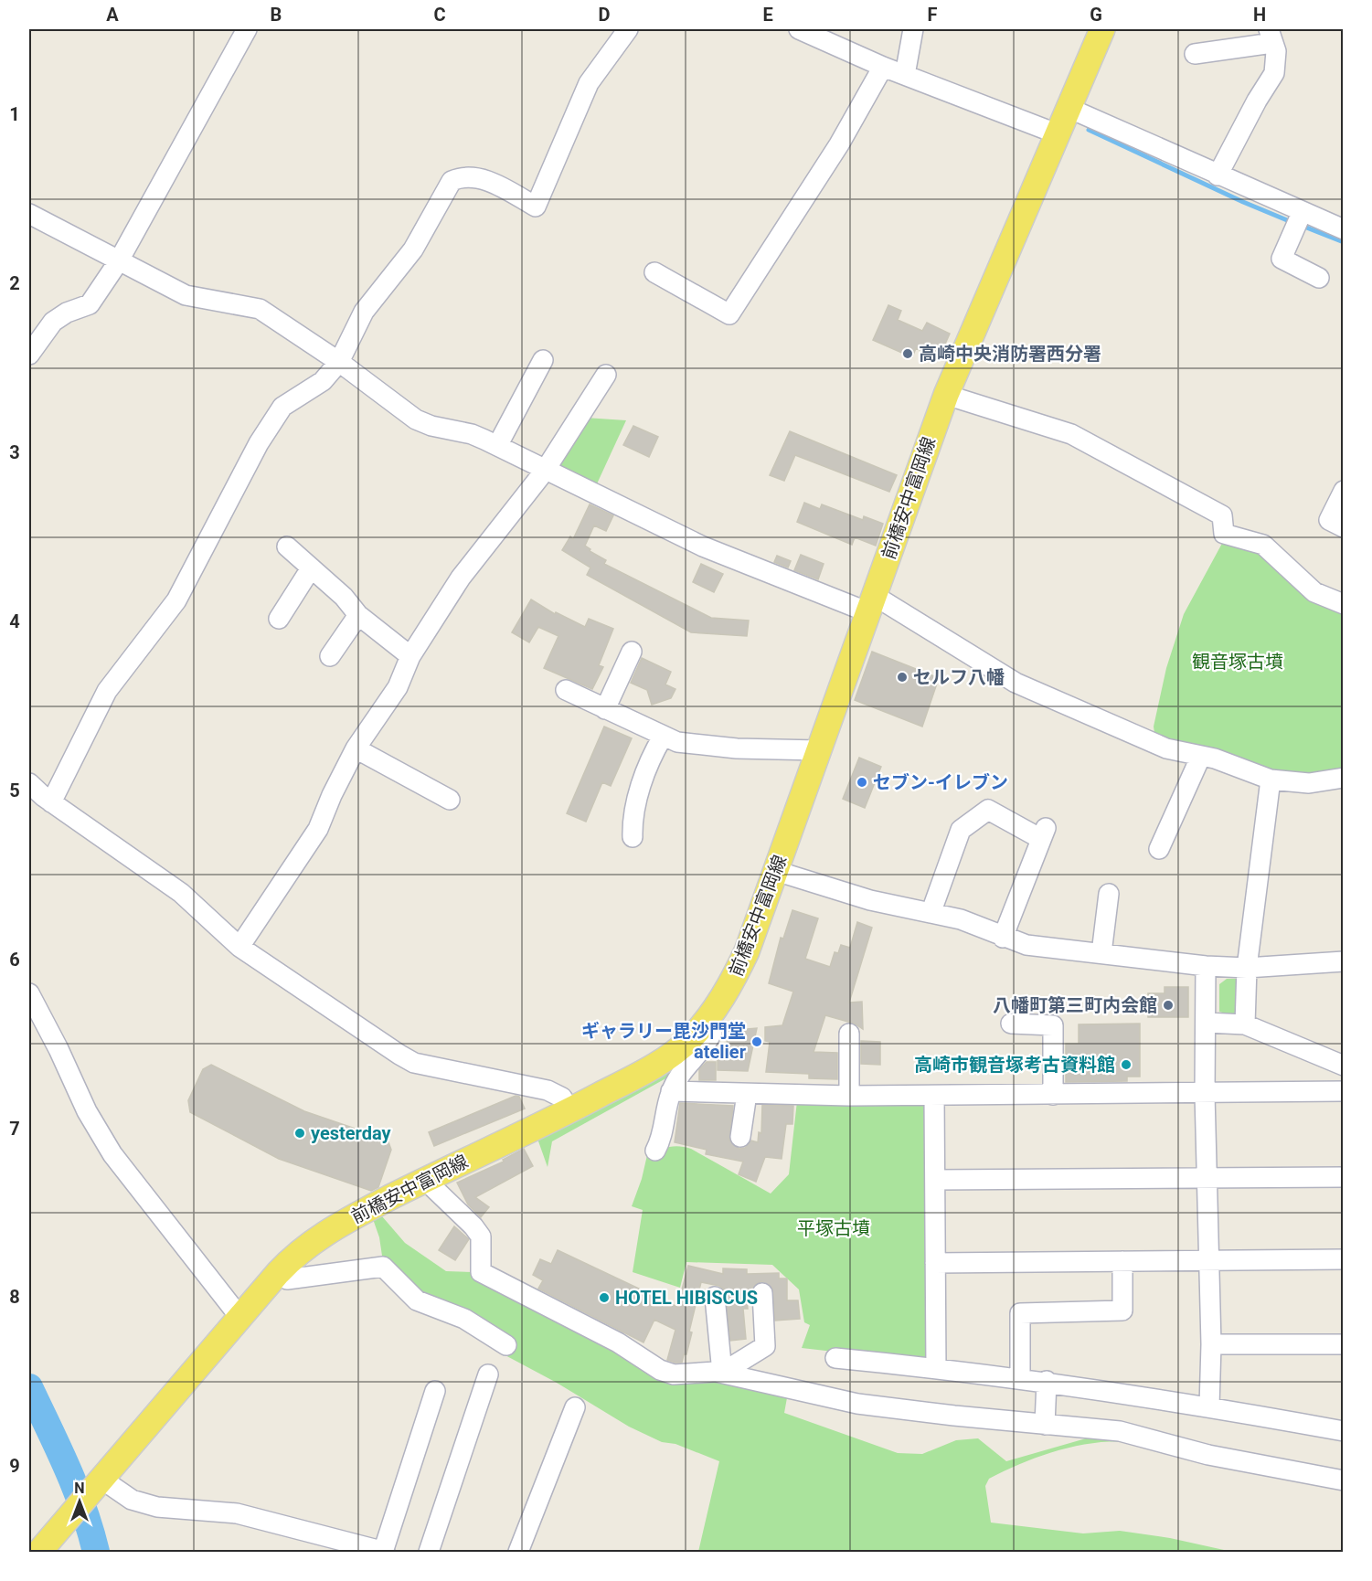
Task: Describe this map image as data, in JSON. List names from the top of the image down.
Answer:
{
  "streets": {
    "main road": ["前橋安中富岡線"]
  },
  "parks": ["観音塚古墳", "平塚古墳"],
  "places": [
    "高崎中央消防署西分署",
    "セルフ八幡",
    "セブン-イレブン",
    "八幡町第三町内会館",
    "ギャラリー毘沙門堂 atelier",
    "高崎市観音塚考古資料館",
    "yesterday",
    "HOTEL HIBISCUS"
  ],
  "north": "top",
  "grid": {
    "columns": [
      "A",
      "B",
      "C",
      "D",
      "E",
      "F",
      "G",
      "H"
    ],
    "rows": [
      "1",
      "2",
      "3",
      "4",
      "5",
      "6",
      "7",
      "8",
      "9"
    ]
  }
}
